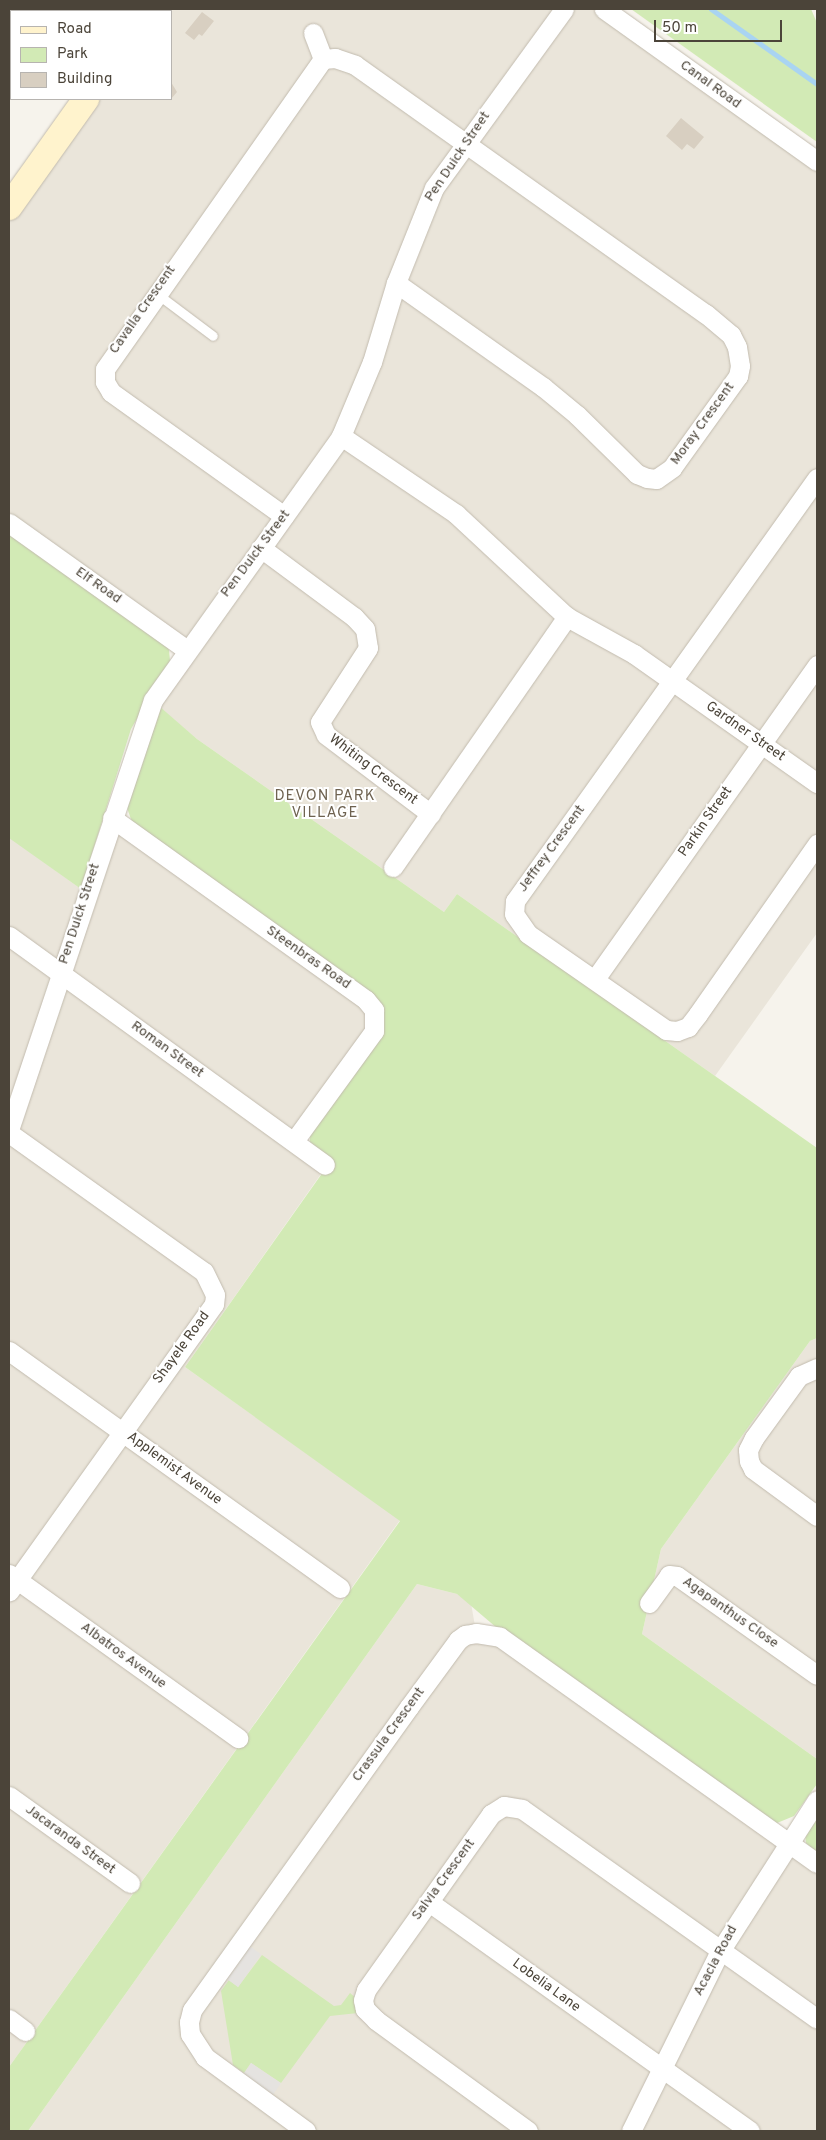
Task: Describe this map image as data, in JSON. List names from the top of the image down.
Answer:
{
  "streets": {
    "street": [
      "Canal Road",
      "Pen Duick Street",
      "Cavalla Crescent",
      "Moray Crescent",
      "Elf Road",
      "Gardner Street",
      "Whiting Crescent",
      "Parkin Street",
      "Jeffrey Crescent",
      "Steenbras Road",
      "Roman Street",
      "Shayele Road",
      "Applemist Avenue",
      "Agapanthus Close",
      "Albatros Avenue",
      "Crassula Crescent",
      "Jacaranda Street",
      "Salvia Crescent",
      "Acacia Road",
      "Lobelia Lane"
    ]
  },
  "crossings": [
    ["Pen Duick Street", "Cavalla Crescent"],
    ["Pen Duick Street", "Moray Crescent"],
    ["Pen Duick Street", "Elf Road"],
    ["Pen Duick Street", "Whiting Crescent"],
    ["Pen Duick Street", "Steenbras Road"],
    ["Pen Duick Street", "Roman Street"],
    ["Pen Duick Street", "Shayele Road"],
    ["Gardner Street", "Parkin Street"],
    ["Gardner Street", "Jeffrey Crescent"],
    ["Parkin Street", "Jeffrey Crescent"],
    ["Steenbras Road", "Roman Street"],
    ["Shayele Road", "Applemist Avenue"],
    ["Shayele Road", "Albatros Avenue"],
    ["Crassula Crescent", "Acacia Road"],
    ["Salvia Crescent", "Acacia Road"],
    ["Salvia Crescent", "Lobelia Lane"],
    ["Acacia Road", "Lobelia Lane"]
  ],
  "districts": ["DEVON PARK VILLAGE"],
  "legend": ["Road", "Park", "Building"],
  "scale_bar": "50 m"
}
